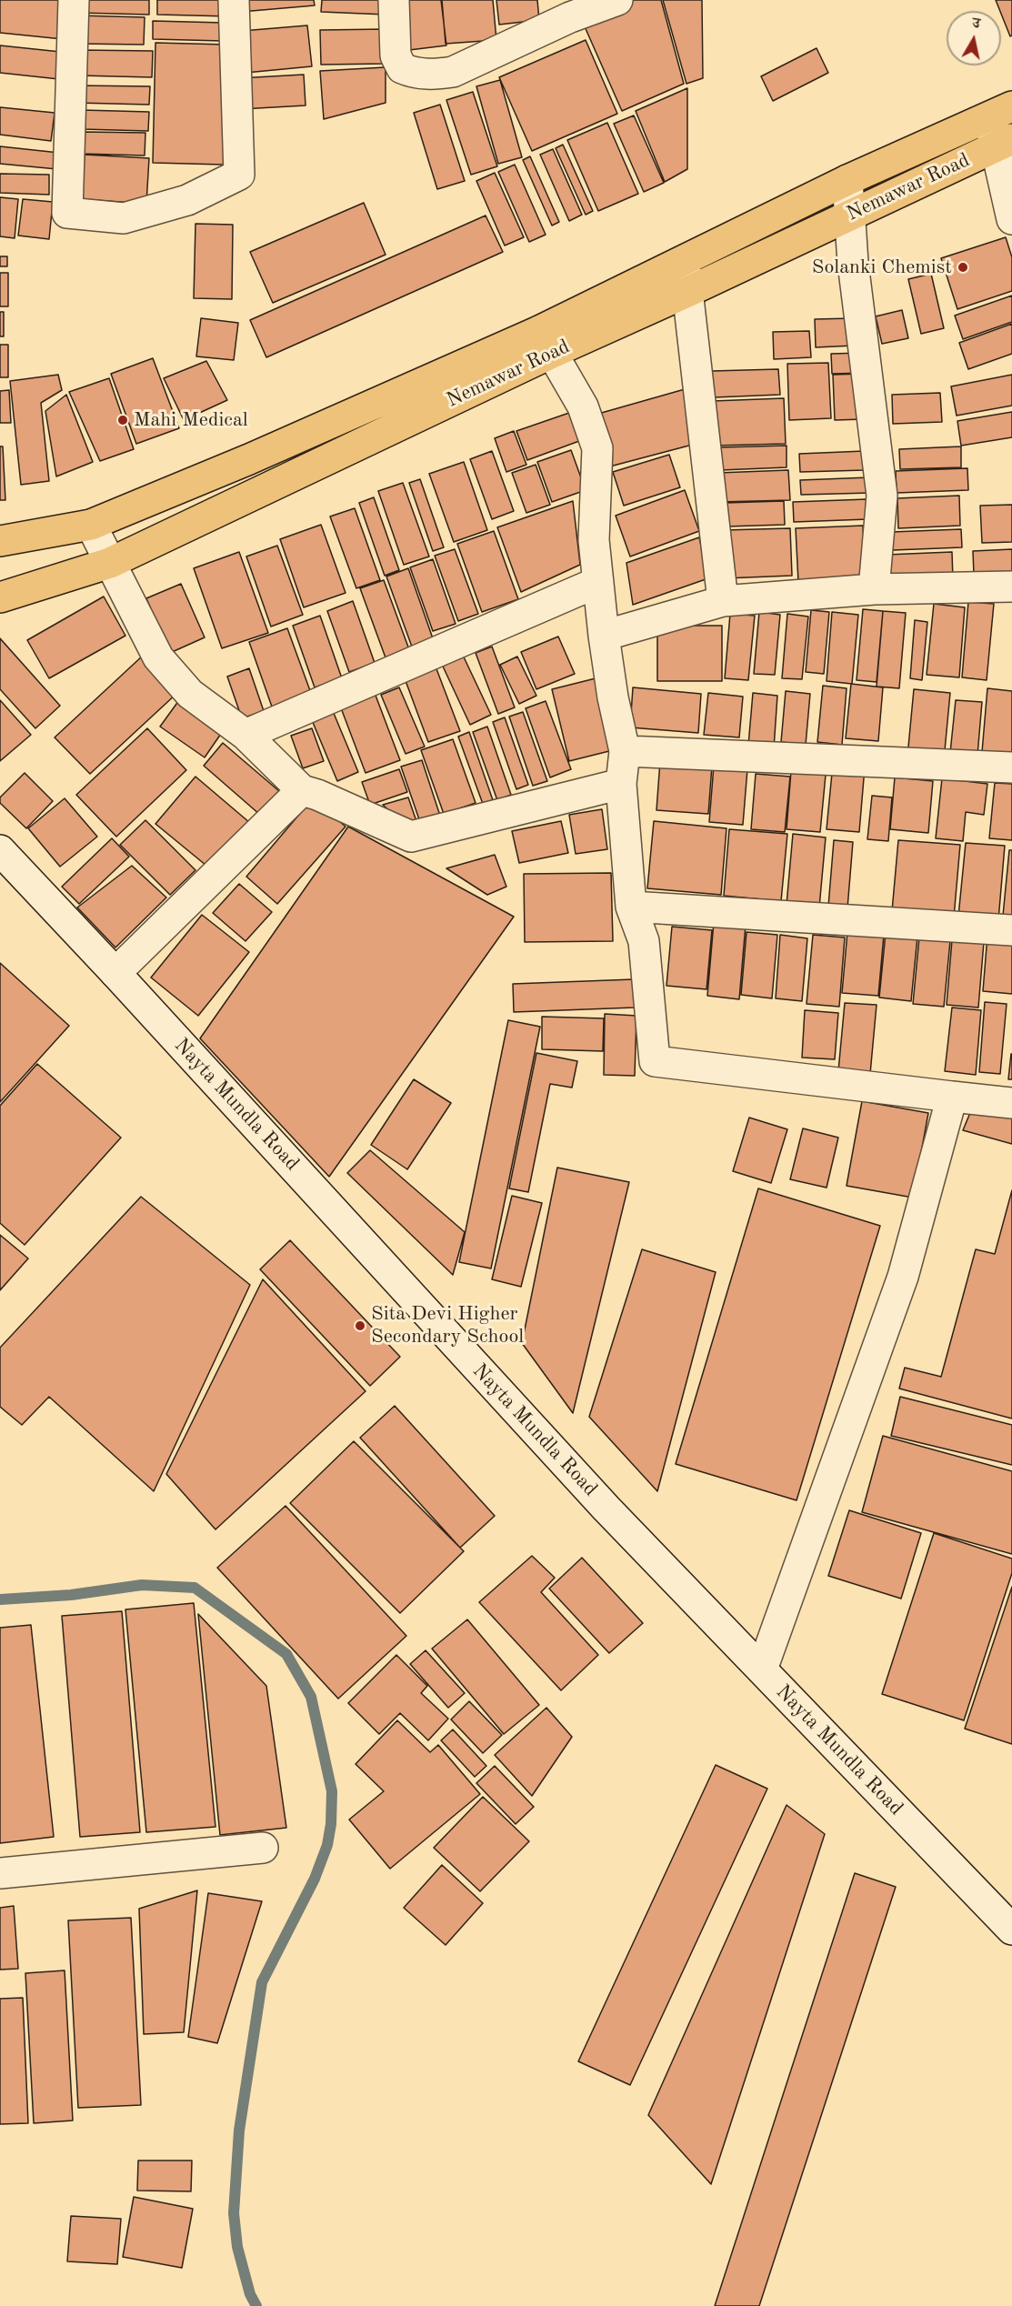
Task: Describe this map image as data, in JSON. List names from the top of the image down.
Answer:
{
  "streets": {
    "highway": ["Nemawar Road"],
    "street": ["Nayta Mundla Road"]
  },
  "places": ["Solanki Chemist", "Mahi Medical", "Sita Devi Higher Secondary School"],
  "north": "top"
}
